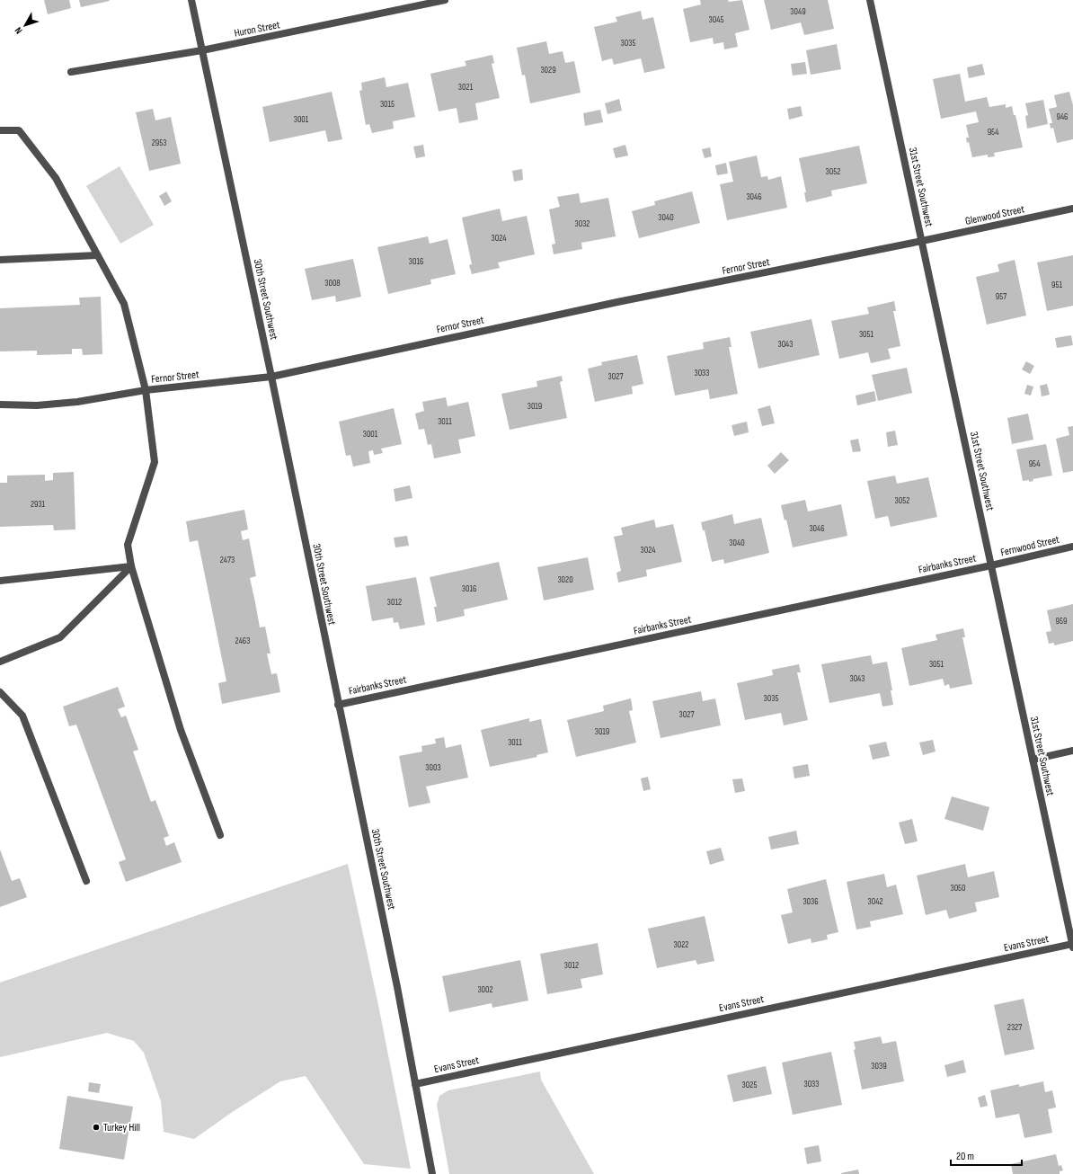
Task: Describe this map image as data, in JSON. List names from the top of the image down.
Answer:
{
  "streets": {
    "street": [
      "Huron Street",
      "31st Street Southwest",
      "Glenwood Street",
      "Fernor Street",
      "30th Street Southwest",
      "Fernwood Street",
      "Fairbanks Street",
      "Evans Street"
    ]
  },
  "crossings": [
    ["Huron Street", "30th Street Southwest"],
    ["31st Street Southwest", "Glenwood Street"],
    ["31st Street Southwest", "Fernor Street"],
    ["31st Street Southwest", "Fernwood Street"],
    ["31st Street Southwest", "Fairbanks Street"],
    ["31st Street Southwest", "Evans Street"],
    ["Glenwood Street", "Fernor Street"],
    ["Fernor Street", "30th Street Southwest"],
    ["30th Street Southwest", "Fairbanks Street"],
    ["30th Street Southwest", "Evans Street"],
    ["Fernwood Street", "Fairbanks Street"]
  ],
  "places": ["Turkey Hill"],
  "house_numbers": [
    "3049",
    "3045",
    "3035",
    "3029",
    "3021",
    "3015",
    "946",
    "3001",
    "954",
    "2953",
    "3052",
    "3046",
    "3040",
    "3032",
    "3024",
    "3016",
    "3008",
    "951",
    "957",
    "3051",
    "3043",
    "3033",
    "3027",
    "3019",
    "3011",
    "3001",
    "954",
    "3052",
    "2931",
    "3046",
    "3040",
    "3024",
    "2473",
    "3020",
    "3016",
    "3012",
    "959",
    "2463",
    "3051",
    "3043",
    "3035",
    "3027",
    "3019",
    "3011",
    "3003",
    "3050",
    "3036",
    "3042",
    "3022",
    "3012",
    "3002",
    "2327",
    "3039",
    "3033",
    "3025"
  ],
  "scale_bar": "20 m",
  "north": "bottom left"
}
